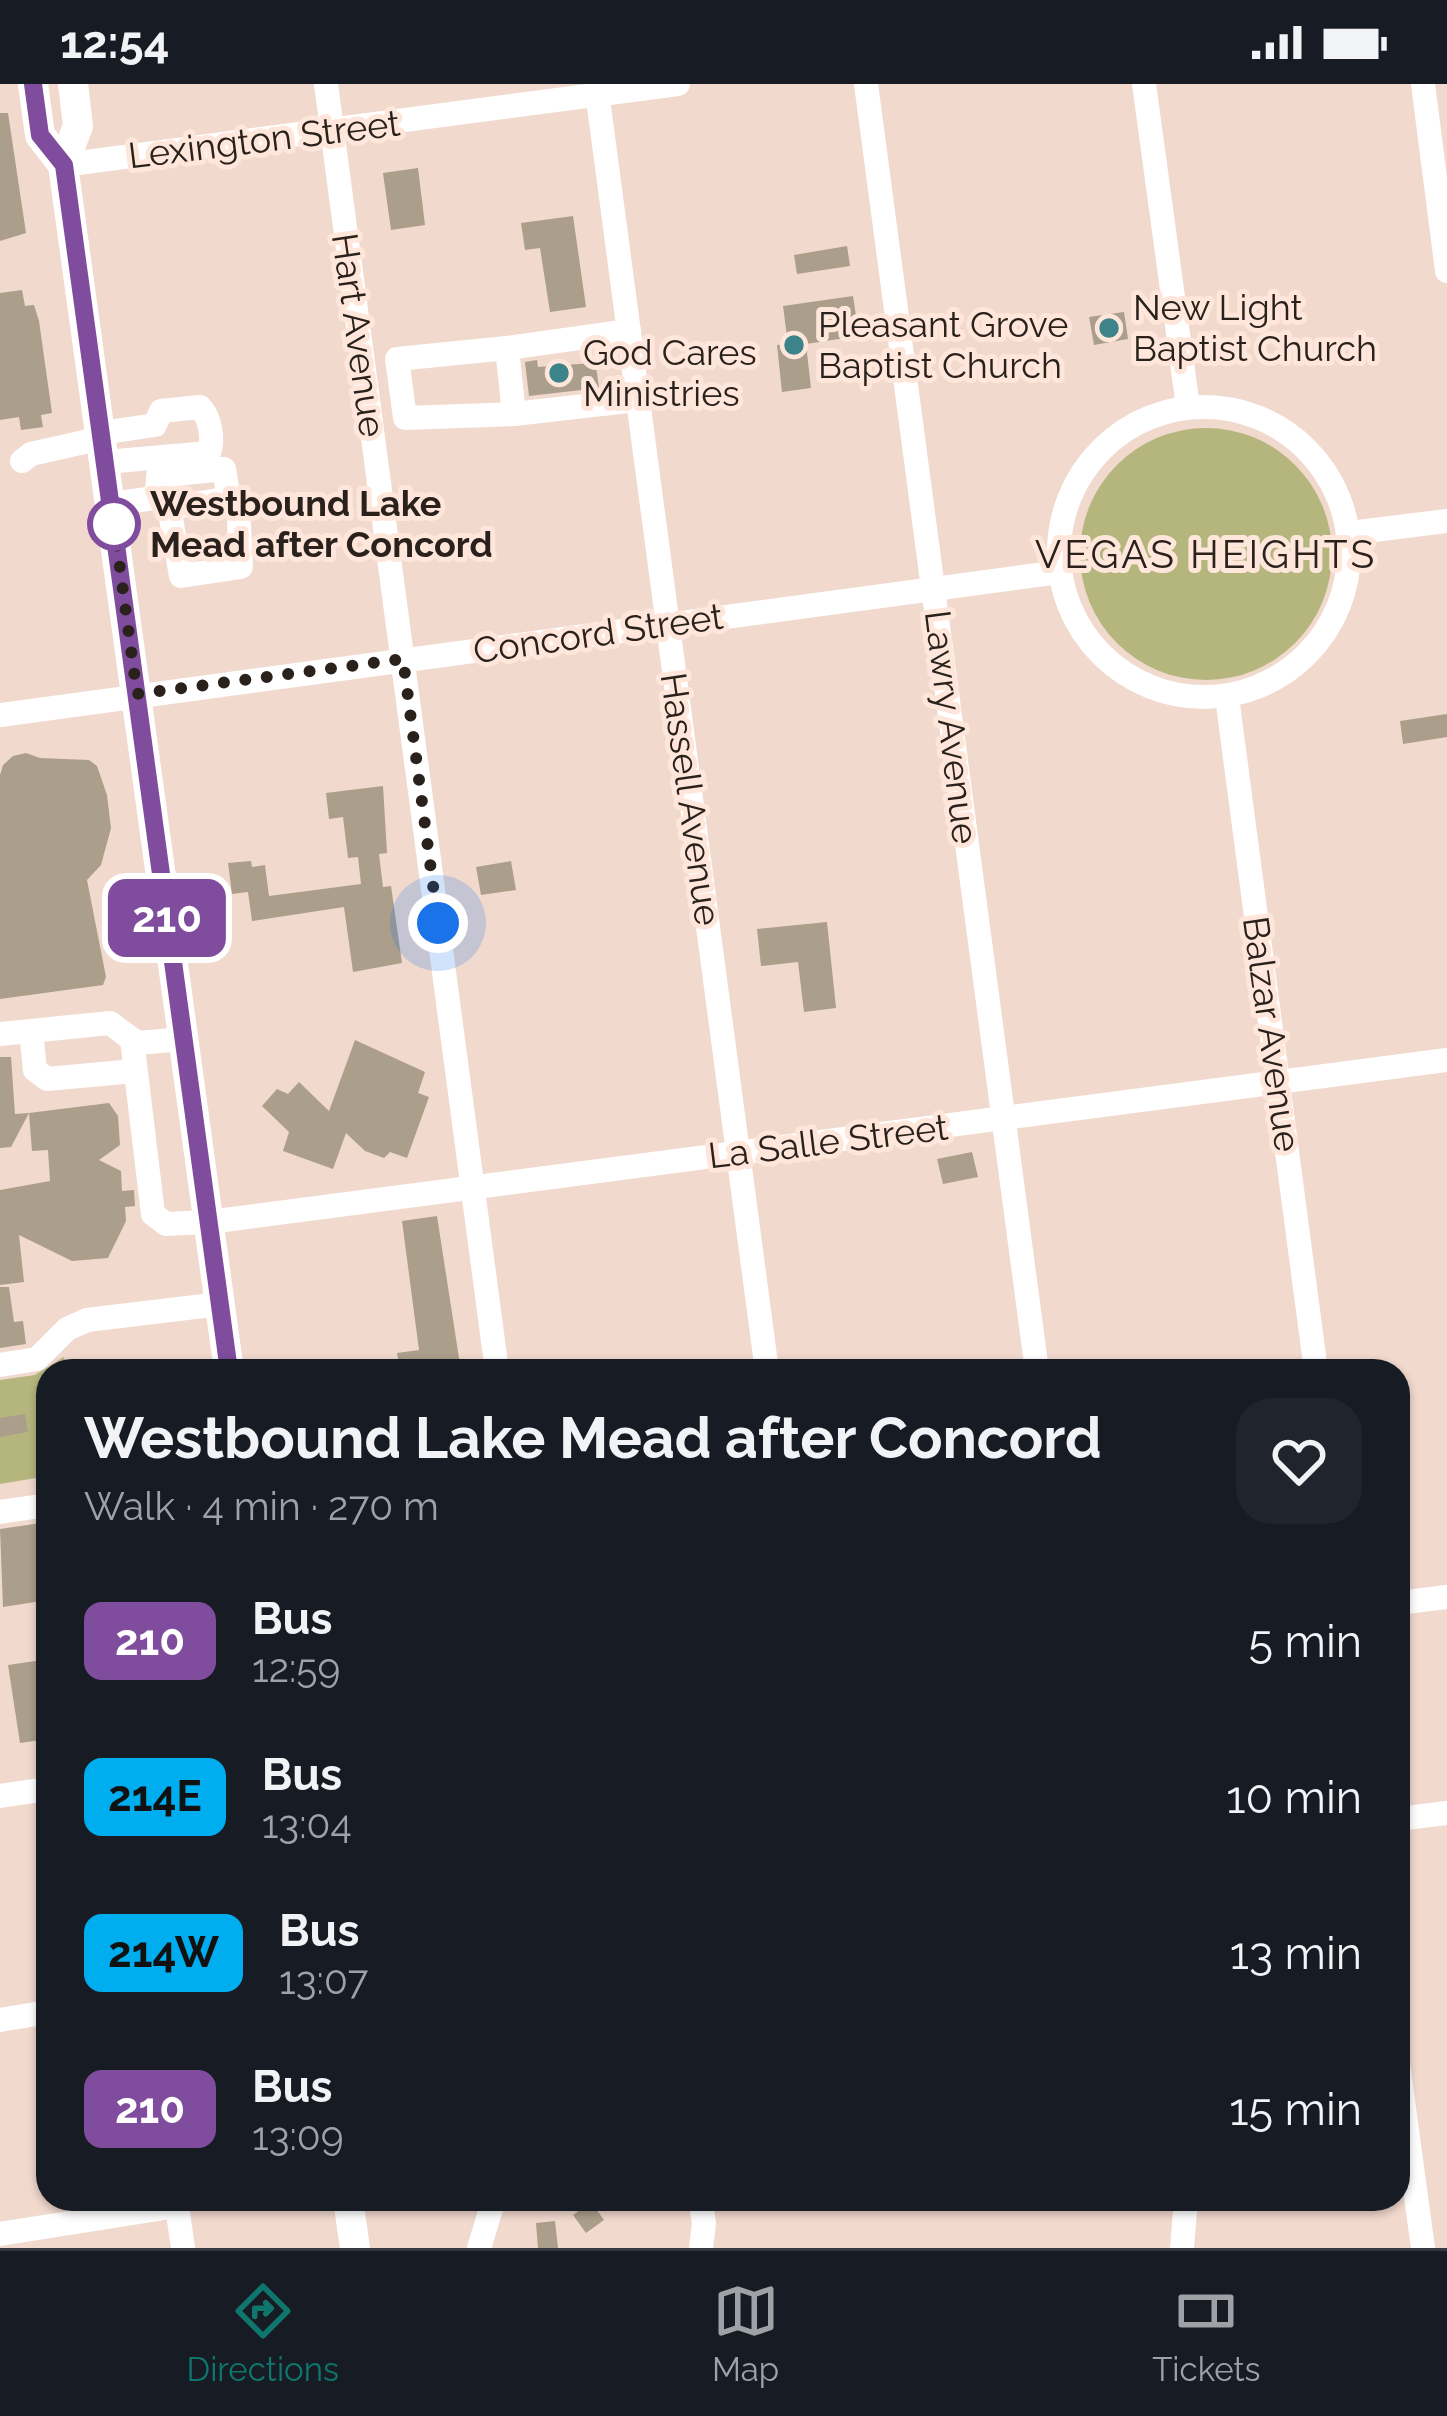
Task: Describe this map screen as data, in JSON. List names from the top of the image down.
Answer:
{
  "streets": {
    "street": [
      "Lexington Street",
      "Hart Avenue",
      "Concord Street",
      "Lawry Avenue",
      "Hassell Avenue",
      "Balzar Avenue",
      "La Salle Street"
    ]
  },
  "crossings": [
    ["Lexington Street", "Hart Avenue"],
    ["Lexington Street", "Hassell Avenue"],
    ["Hart Avenue", "Concord Street"],
    ["Hart Avenue", "La Salle Street"],
    ["Concord Street", "Lawry Avenue"],
    ["Concord Street", "Hassell Avenue"],
    ["Concord Street", "Balzar Avenue"],
    ["Lawry Avenue", "La Salle Street"],
    ["Hassell Avenue", "La Salle Street"],
    ["Balzar Avenue", "La Salle Street"]
  ],
  "districts": ["VEGAS HEIGHTS"],
  "places": [
    "New Light Baptist Church",
    "Pleasant Grove Baptist Church",
    "God Cares Ministries",
    "Westbound Lake Mead after Concord"
  ],
  "lines": ["bus line 210"],
  "page": {
    "status": "12:54",
    "on_map": "210",
    "heading": ["Westbound Lake Mead after Concord", "Walk · 4 min · 270 m"],
    "list": [
      {
        "mark": "210",
        "name": "Bus",
        "note": "12:59",
        "value": "5 min"
      },
      {
        "mark": "214E",
        "name": "Bus",
        "note": "13:04",
        "value": "10 min"
      },
      {
        "mark": "214W",
        "name": "Bus",
        "note": "13:07",
        "value": "13 min"
      },
      {
        "mark": "210",
        "name": "Bus",
        "note": "13:09",
        "value": "15 min"
      }
    ],
    "tabs": ["Directions", "Map", "Tickets"]
  }
}
